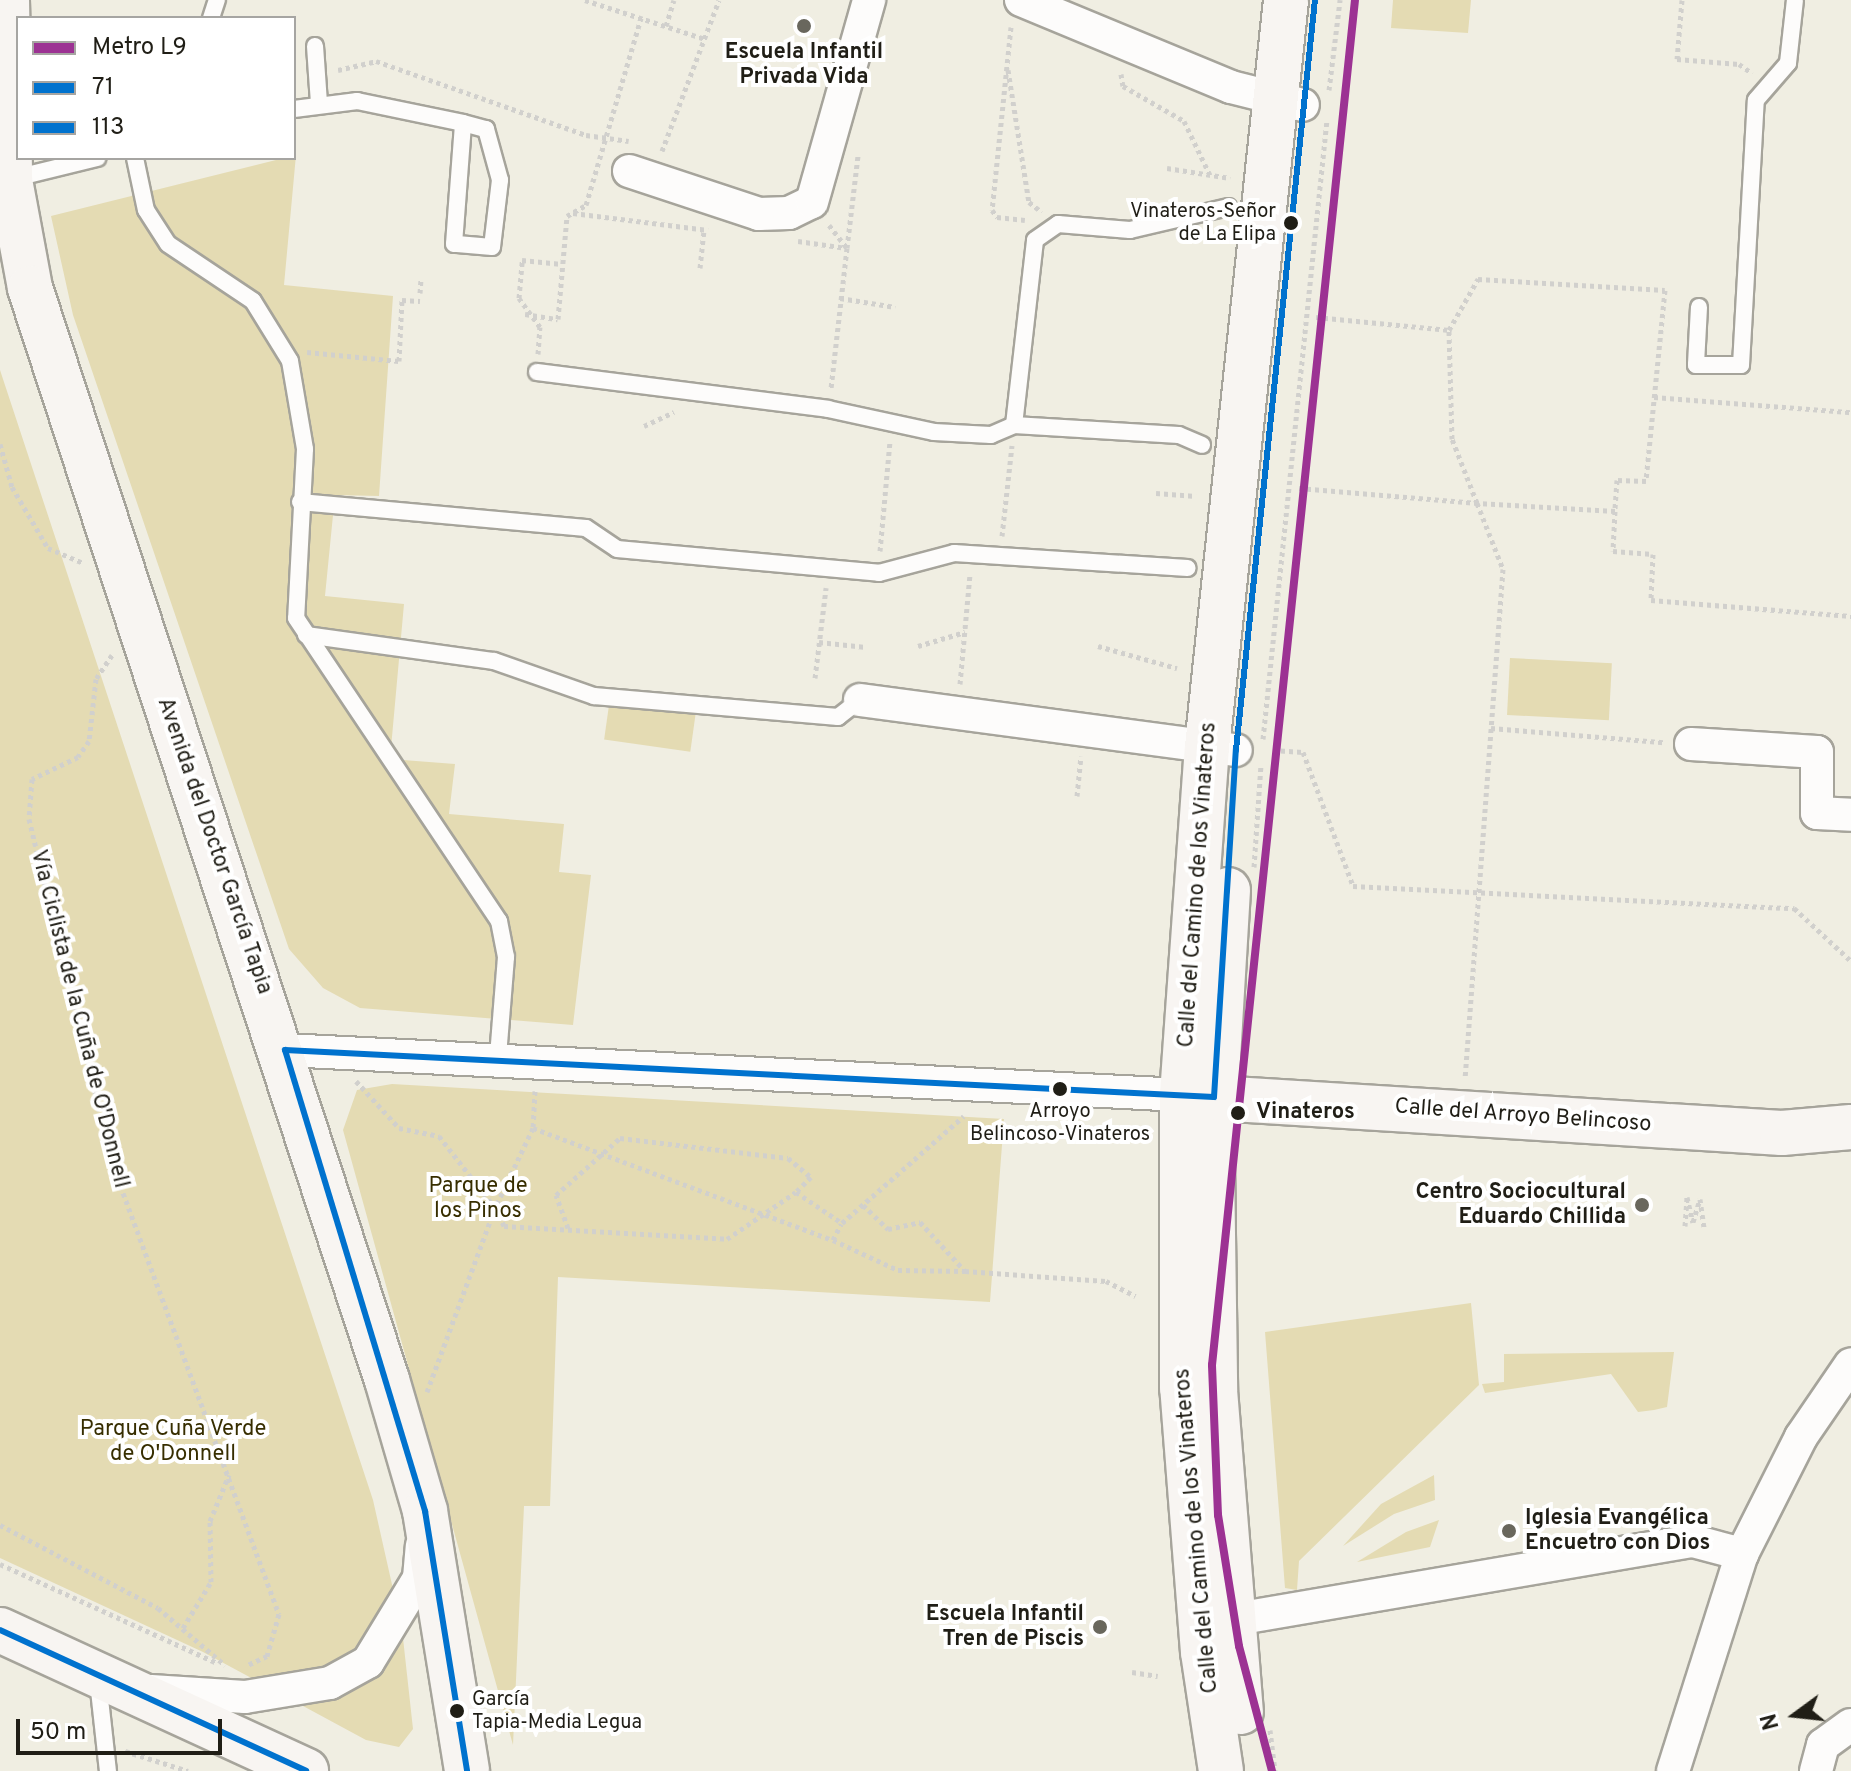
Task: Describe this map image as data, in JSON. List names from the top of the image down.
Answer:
{
  "streets": {
    "street": ["Avenida del Doctor García Tapia", "Calle del Camino de los Vinateros", "Calle del Arroyo Belincoso"],
    "path": ["Vía Ciclista de la Cuña de O'Donnell"]
  },
  "crossings": [
    ["Avenida del Doctor García Tapia", "Calle del Arroyo Belincoso"],
    ["Calle del Camino de los Vinateros", "Calle del Arroyo Belincoso"]
  ],
  "parks": ["Parque de los Pinos", "Parque Cuña Verde de O'Donnell"],
  "places": [
    "Escuela Infantil Privada Vida",
    "Vinateros-Señor de La Elipa",
    "Arroyo Belincoso-Vinateros",
    "Vinateros",
    "Centro Sociocultural Eduardo Chillida",
    "Iglesia Evangélica Encuetro con Dios",
    "Escuela Infantil Tren de Piscis",
    "García Tapia-Media Legua"
  ],
  "lines": ["metro line L9", "transit line 71", "transit line 113"],
  "legend": ["Metro L9", "71", "113"],
  "scale_bar": "50 m",
  "north": "left"
}
